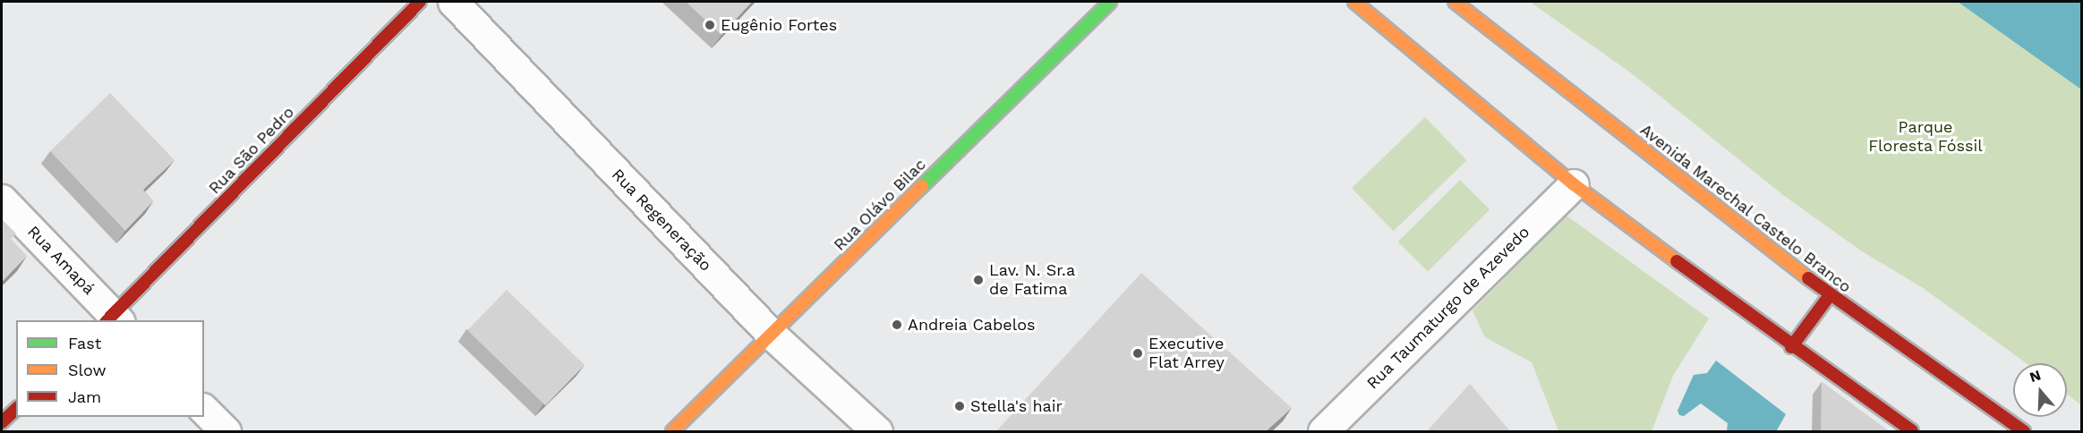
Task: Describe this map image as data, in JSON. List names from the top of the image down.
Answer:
{
  "streets": {
    "main road": ["Rua São Pedro", "Rua Olávo Bilac", "Avenida Marechal Castelo Branco"],
    "street": ["Rua Regeneração", "Rua Amapá", "Rua Taumaturgo de Azevedo"]
  },
  "crossings": [
    ["Rua São Pedro", "Rua Amapá"],
    ["Rua Olávo Bilac", "Rua Regeneração"]
  ],
  "parks": ["Parque Floresta Fóssil"],
  "places": [
    "Eugênio Fortes",
    "Lav. N. Sr.a de Fatima",
    "Andreia Cabelos",
    "Executive Flat Arrey",
    "Stella's hair"
  ],
  "legend": ["Fast", "Slow", "Jam"],
  "north": "top"
}
